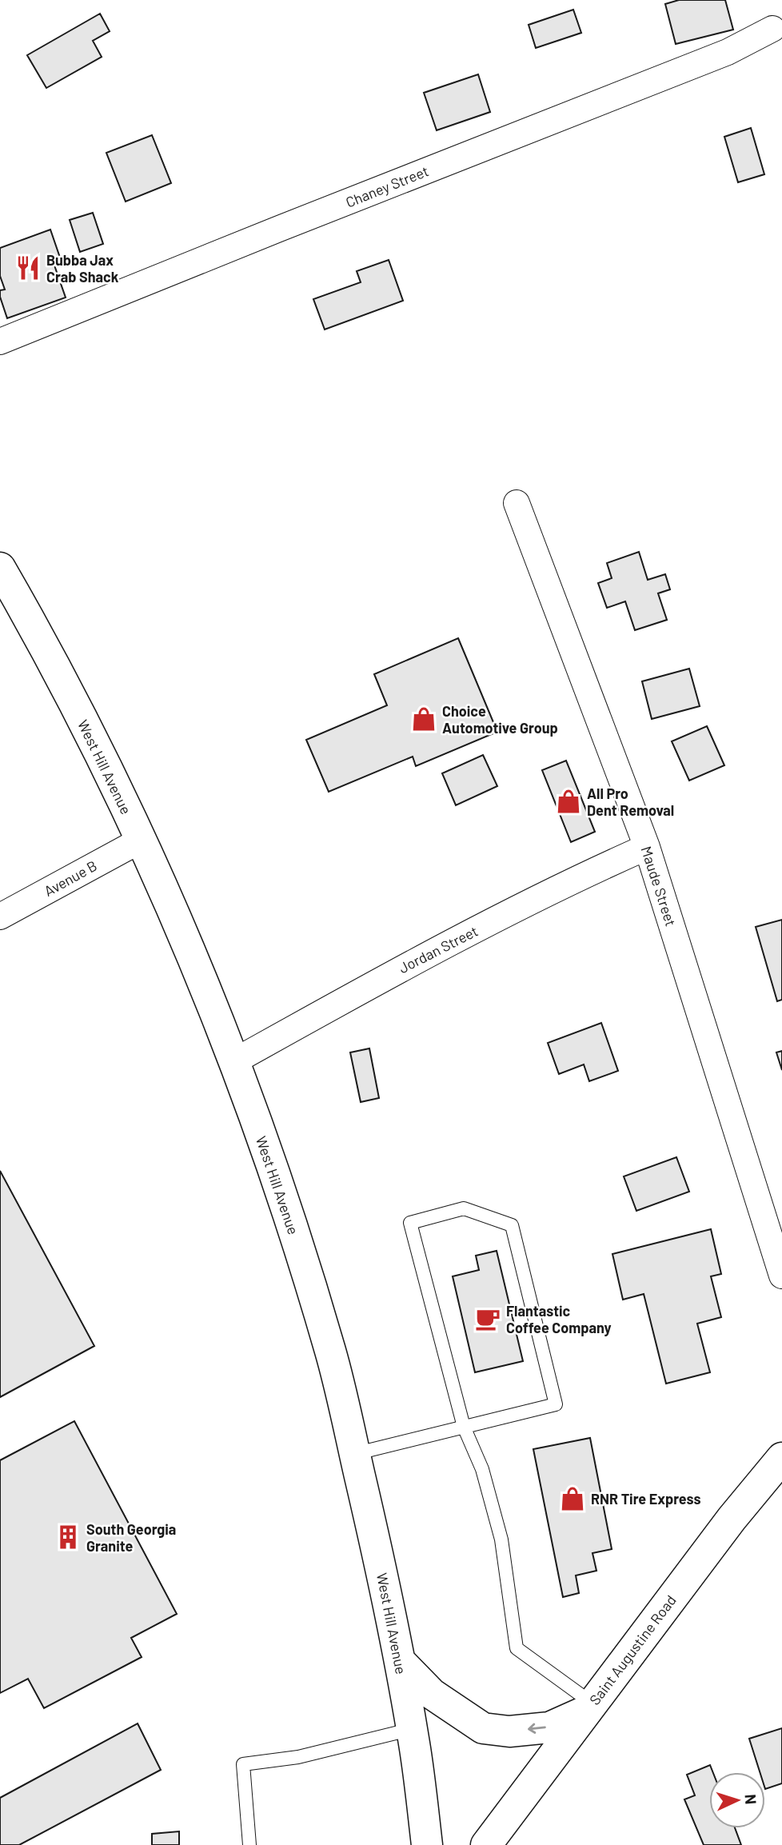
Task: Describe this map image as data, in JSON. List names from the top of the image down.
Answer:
{
  "streets": {
    "main road": ["West Hill Avenue", "Saint Augustine Road"],
    "street": [
      "Chaney Street",
      "Avenue B",
      "Maude Street",
      "Jordan Street"
    ]
  },
  "crossings": [
    ["West Hill Avenue", "Avenue B"],
    ["West Hill Avenue", "Jordan Street"],
    ["Maude Street", "Jordan Street"]
  ],
  "places": {
    "restaurant": ["Bubba Jax Crab Shack"],
    "shop": ["Choice Automotive Group", "All Pro Dent Removal", "RNR Tire Express"],
    "cafe": ["Flantastic Coffee Company"],
    "building": ["South Georgia Granite"]
  },
  "north": "right"
}
